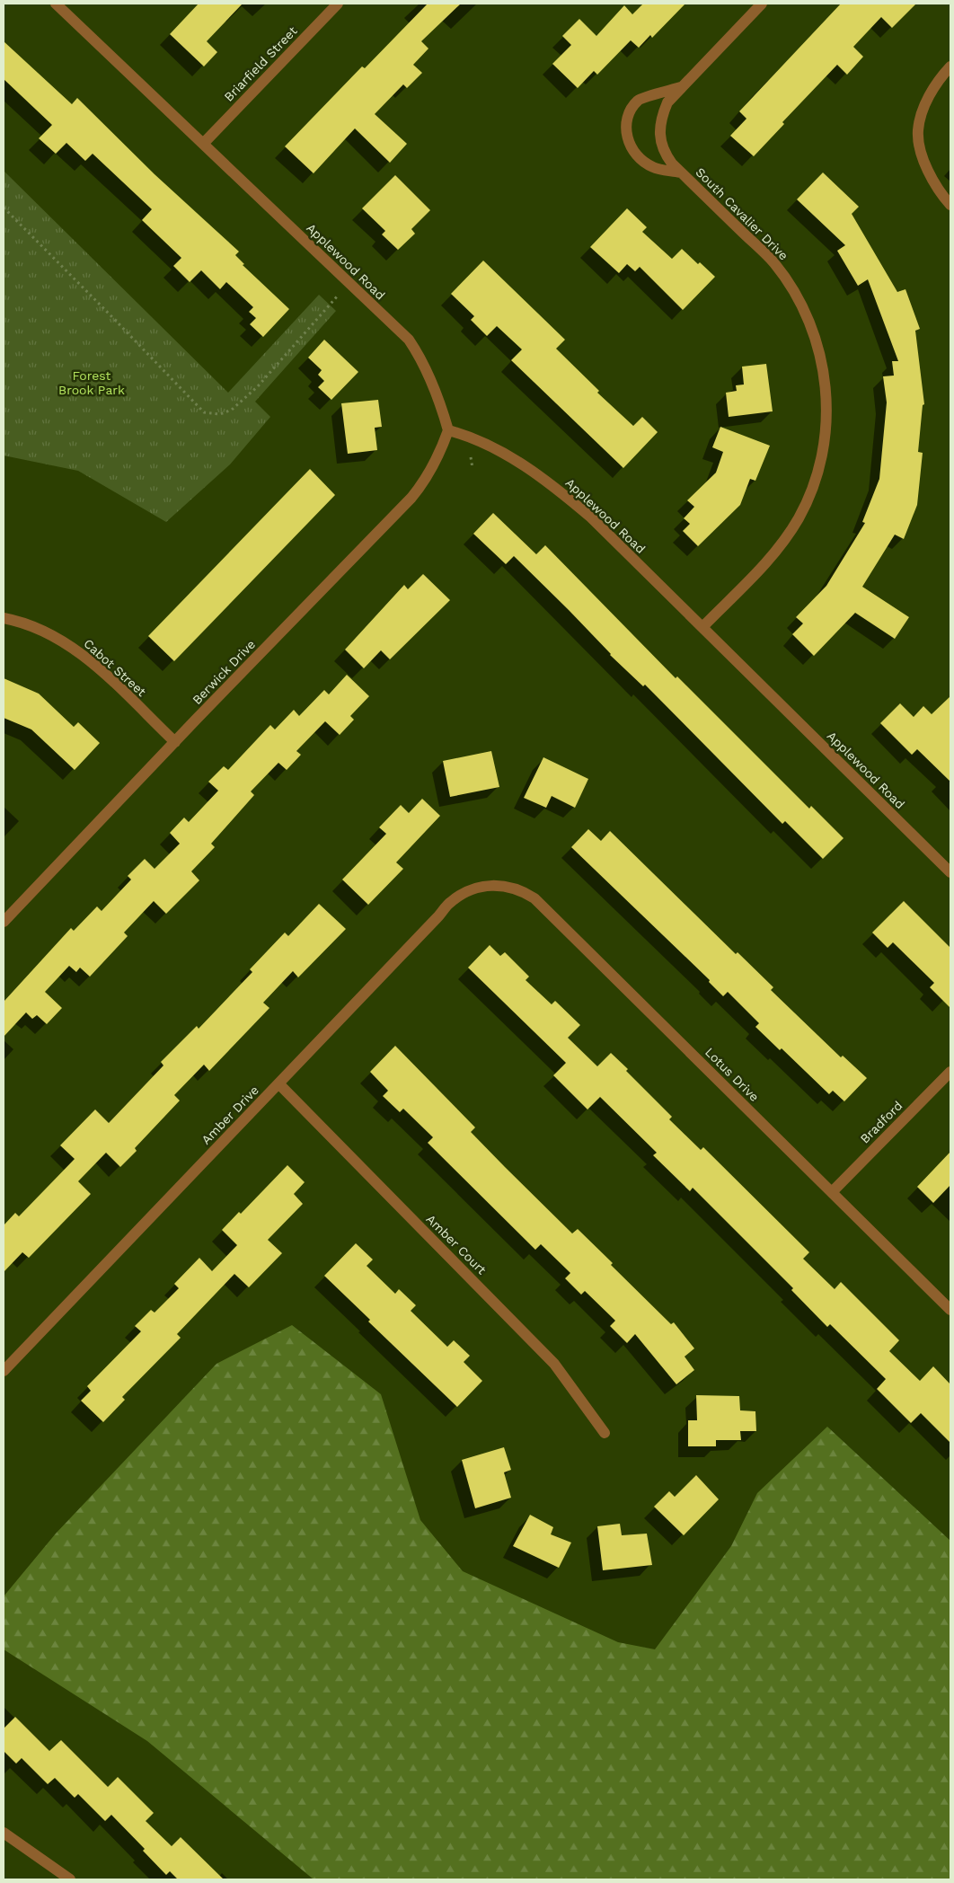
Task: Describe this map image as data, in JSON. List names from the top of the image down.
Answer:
{
  "streets": {
    "street": [
      "Briarfield Street",
      "South Cavalier Drive",
      "Applewood Road",
      "Cabot Street",
      "Berwick Drive",
      "Lotus Drive",
      "Amber Drive",
      "Bradford",
      "Amber Court"
    ]
  },
  "crossings": [
    ["Briarfield Street", "Applewood Road"],
    ["South Cavalier Drive", "Applewood Road"],
    ["Applewood Road", "Berwick Drive"],
    ["Cabot Street", "Berwick Drive"],
    ["Lotus Drive", "Amber Drive"],
    ["Lotus Drive", "Bradford"],
    ["Amber Drive", "Amber Court"]
  ],
  "parks": ["Forest Brook Park"]
}
